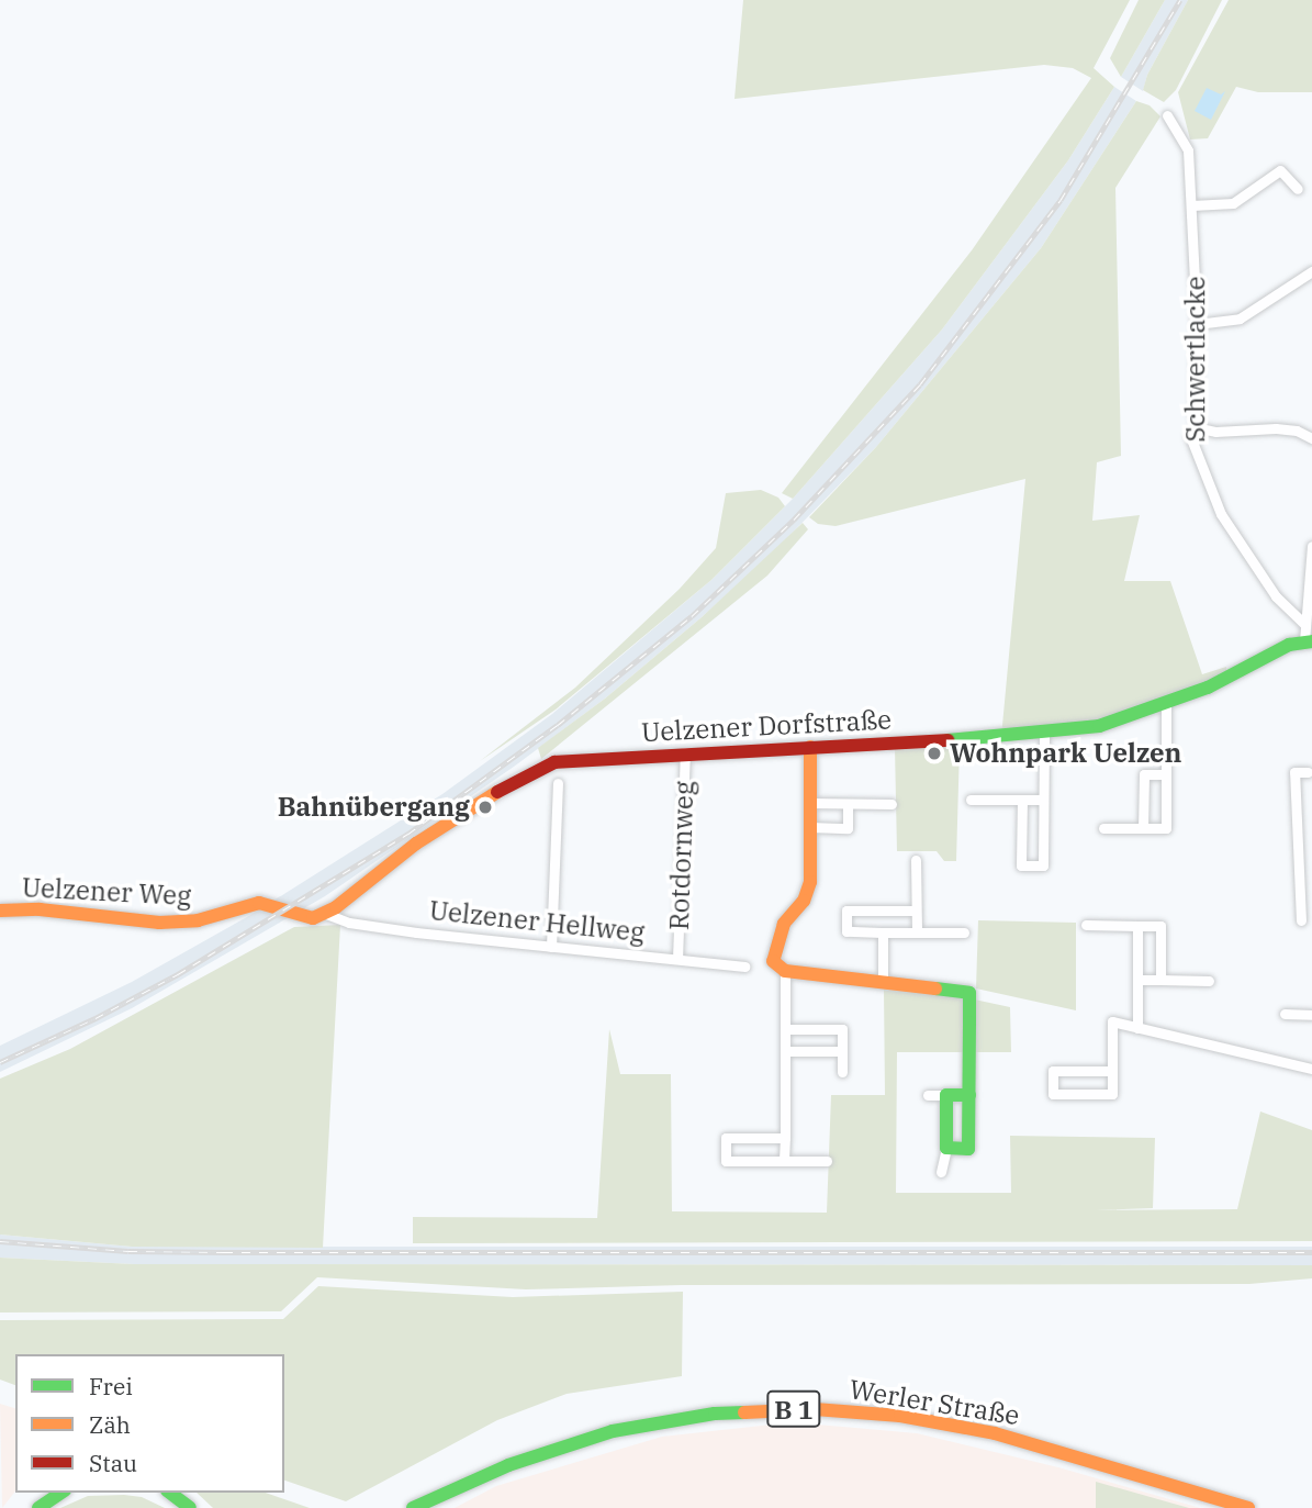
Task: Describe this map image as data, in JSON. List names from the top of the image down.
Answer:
{
  "streets": {
    "street": [
      "Schwertlacke",
      "Uelzener Dorfstraße",
      "Rotdornweg",
      "Uelzener Weg",
      "Uelzener Hellweg",
      "Werler Straße",
      "B 1"
    ]
  },
  "crossings": [
    ["Uelzener Dorfstraße", "Rotdornweg"],
    ["Uelzener Dorfstraße", "Uelzener Weg"],
    ["Uelzener Dorfstraße", "Uelzener Hellweg"],
    ["Rotdornweg", "Uelzener Hellweg"],
    ["Uelzener Weg", "Uelzener Hellweg"]
  ],
  "places": ["Wohnpark Uelzen", "Bahnübergang"],
  "legend": ["Frei", "Zäh", "Stau"]
}
